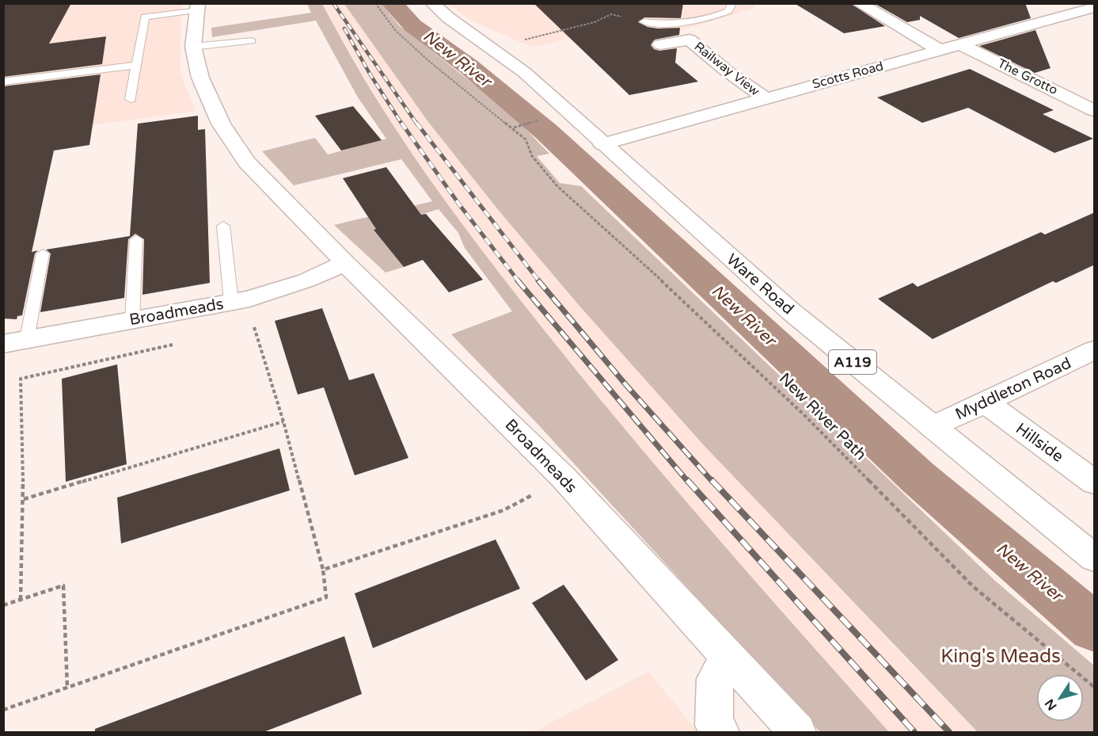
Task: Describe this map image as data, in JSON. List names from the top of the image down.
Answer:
{
  "streets": {
    "street": [
      "Railway View",
      "Scotts Road",
      "The Grotto",
      "Ware Road",
      "Broadmeads",
      "A119",
      "Myddleton Road",
      "Hillside"
    ],
    "path": ["New River Path"]
  },
  "crossings": [
    ["Railway View", "Scotts Road"],
    ["Scotts Road", "The Grotto"],
    ["Scotts Road", "Ware Road"],
    ["Ware Road", "Myddleton Road"],
    ["Myddleton Road", "Hillside"]
  ],
  "water": ["New River"],
  "parks": ["King's Meads"],
  "north": "bottom left"
}
